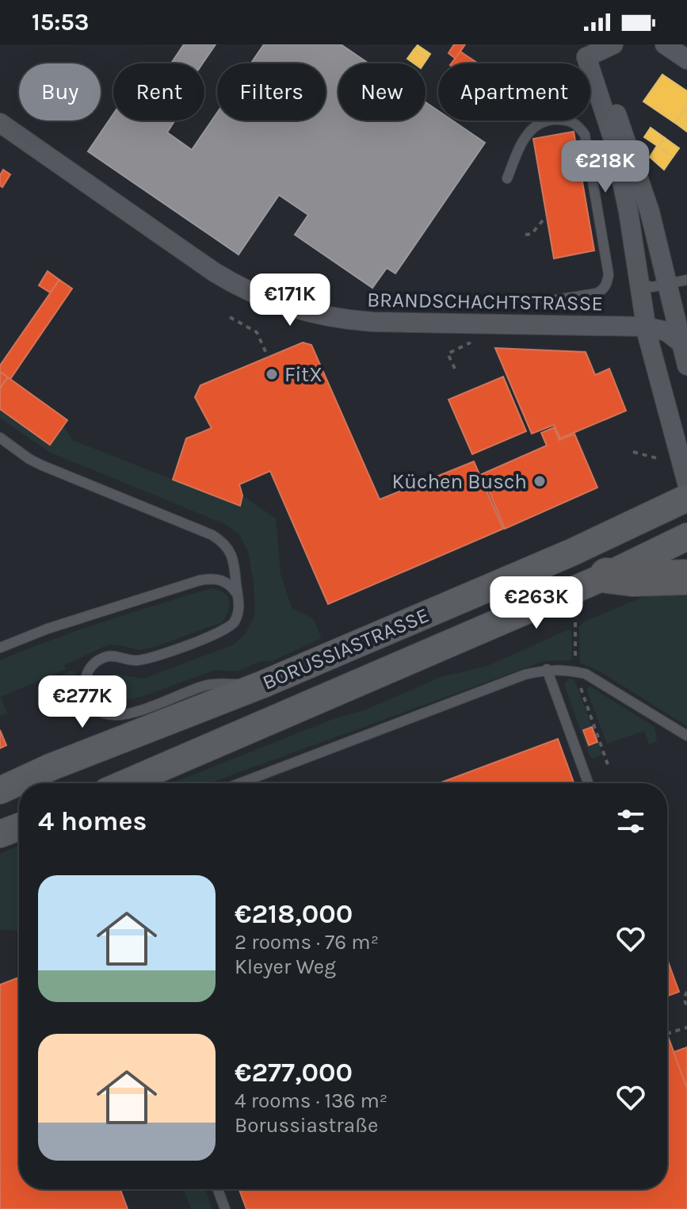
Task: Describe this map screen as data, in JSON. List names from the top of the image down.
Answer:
{
  "streets": {
    "main road": ["BORUSSIASTRASSE"],
    "street": ["BRANDSCHACHTSTRASSE"]
  },
  "places": ["FitX", "Küchen Busch"],
  "page": {
    "status": "15:53",
    "chip": [
      "Buy",
      "Rent",
      "Filters",
      "New",
      "Apartment"
    ],
    "price": [
      "€218K",
      "€171K",
      "€263K",
      "€277K"
    ],
    "heading": "4 homes",
    "list": [
      {
        "name": "€218,000",
        "note": "2 rooms · 76 m² · Kleyer Weg"
      },
      {
        "name": "€277,000",
        "note": "4 rooms · 136 m² · Borussiastraße"
      }
    ]
  }
}
